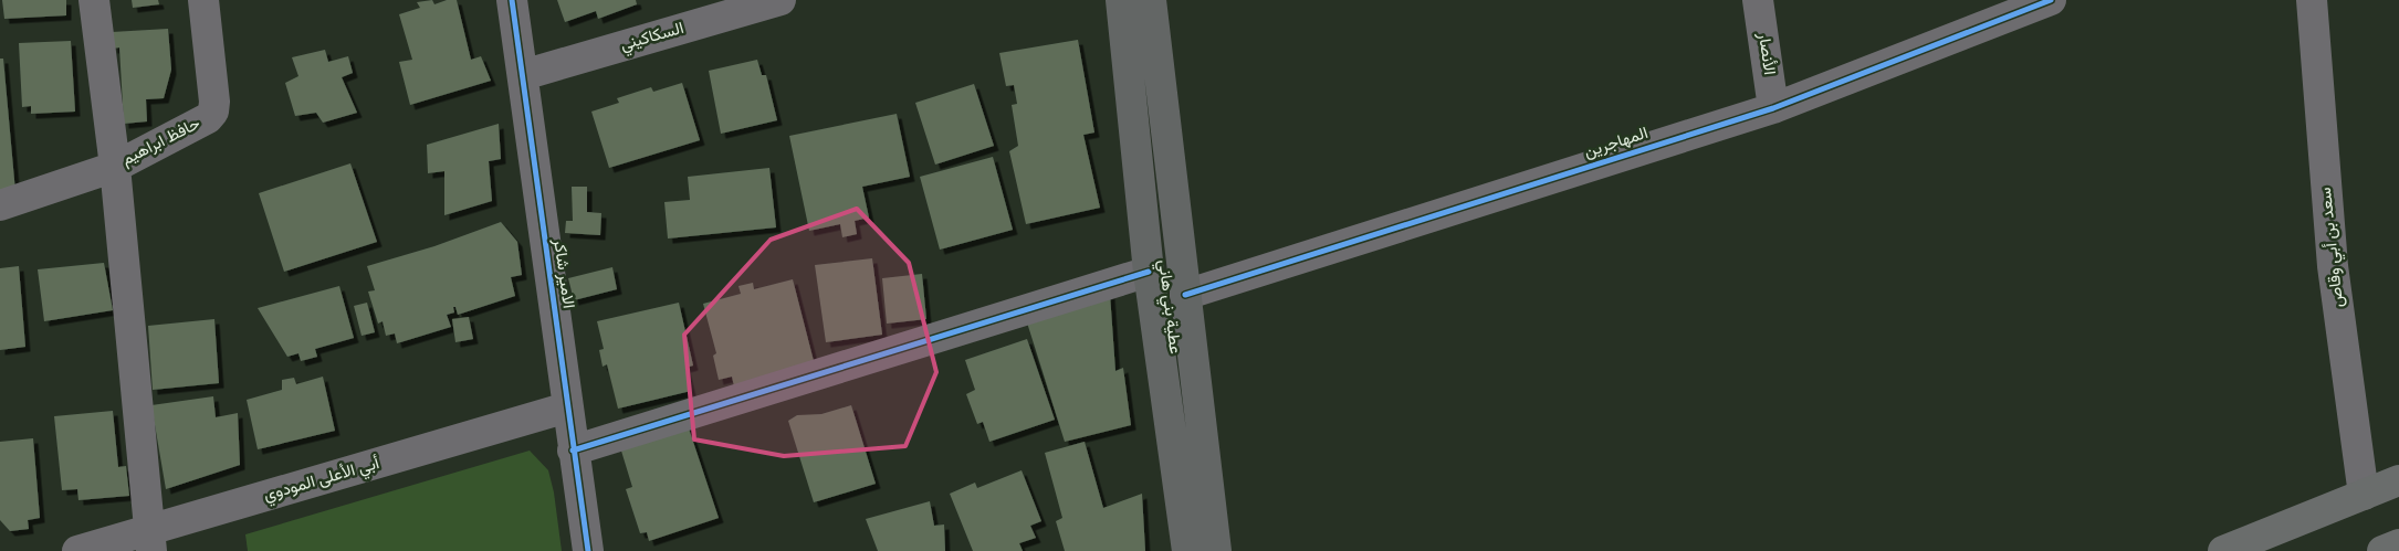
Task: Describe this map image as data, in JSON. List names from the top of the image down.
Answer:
{
  "streets": {
    "main road": ["عطية بني هاني"],
    "street": [
      "السكاكيني",
      "الأنصار",
      "حافظ ابراهيم",
      "المهاجرين",
      "سعد بن أبي وقاص",
      "الامير شاكر",
      "أبي الأعلى المودوي"
    ]
  },
  "crossings": [
    ["السكاكيني", "الامير شاكر"],
    ["الأنصار", "المهاجرين"],
    ["الامير شاكر", "أبي الأعلى المودوي"]
  ]
}
